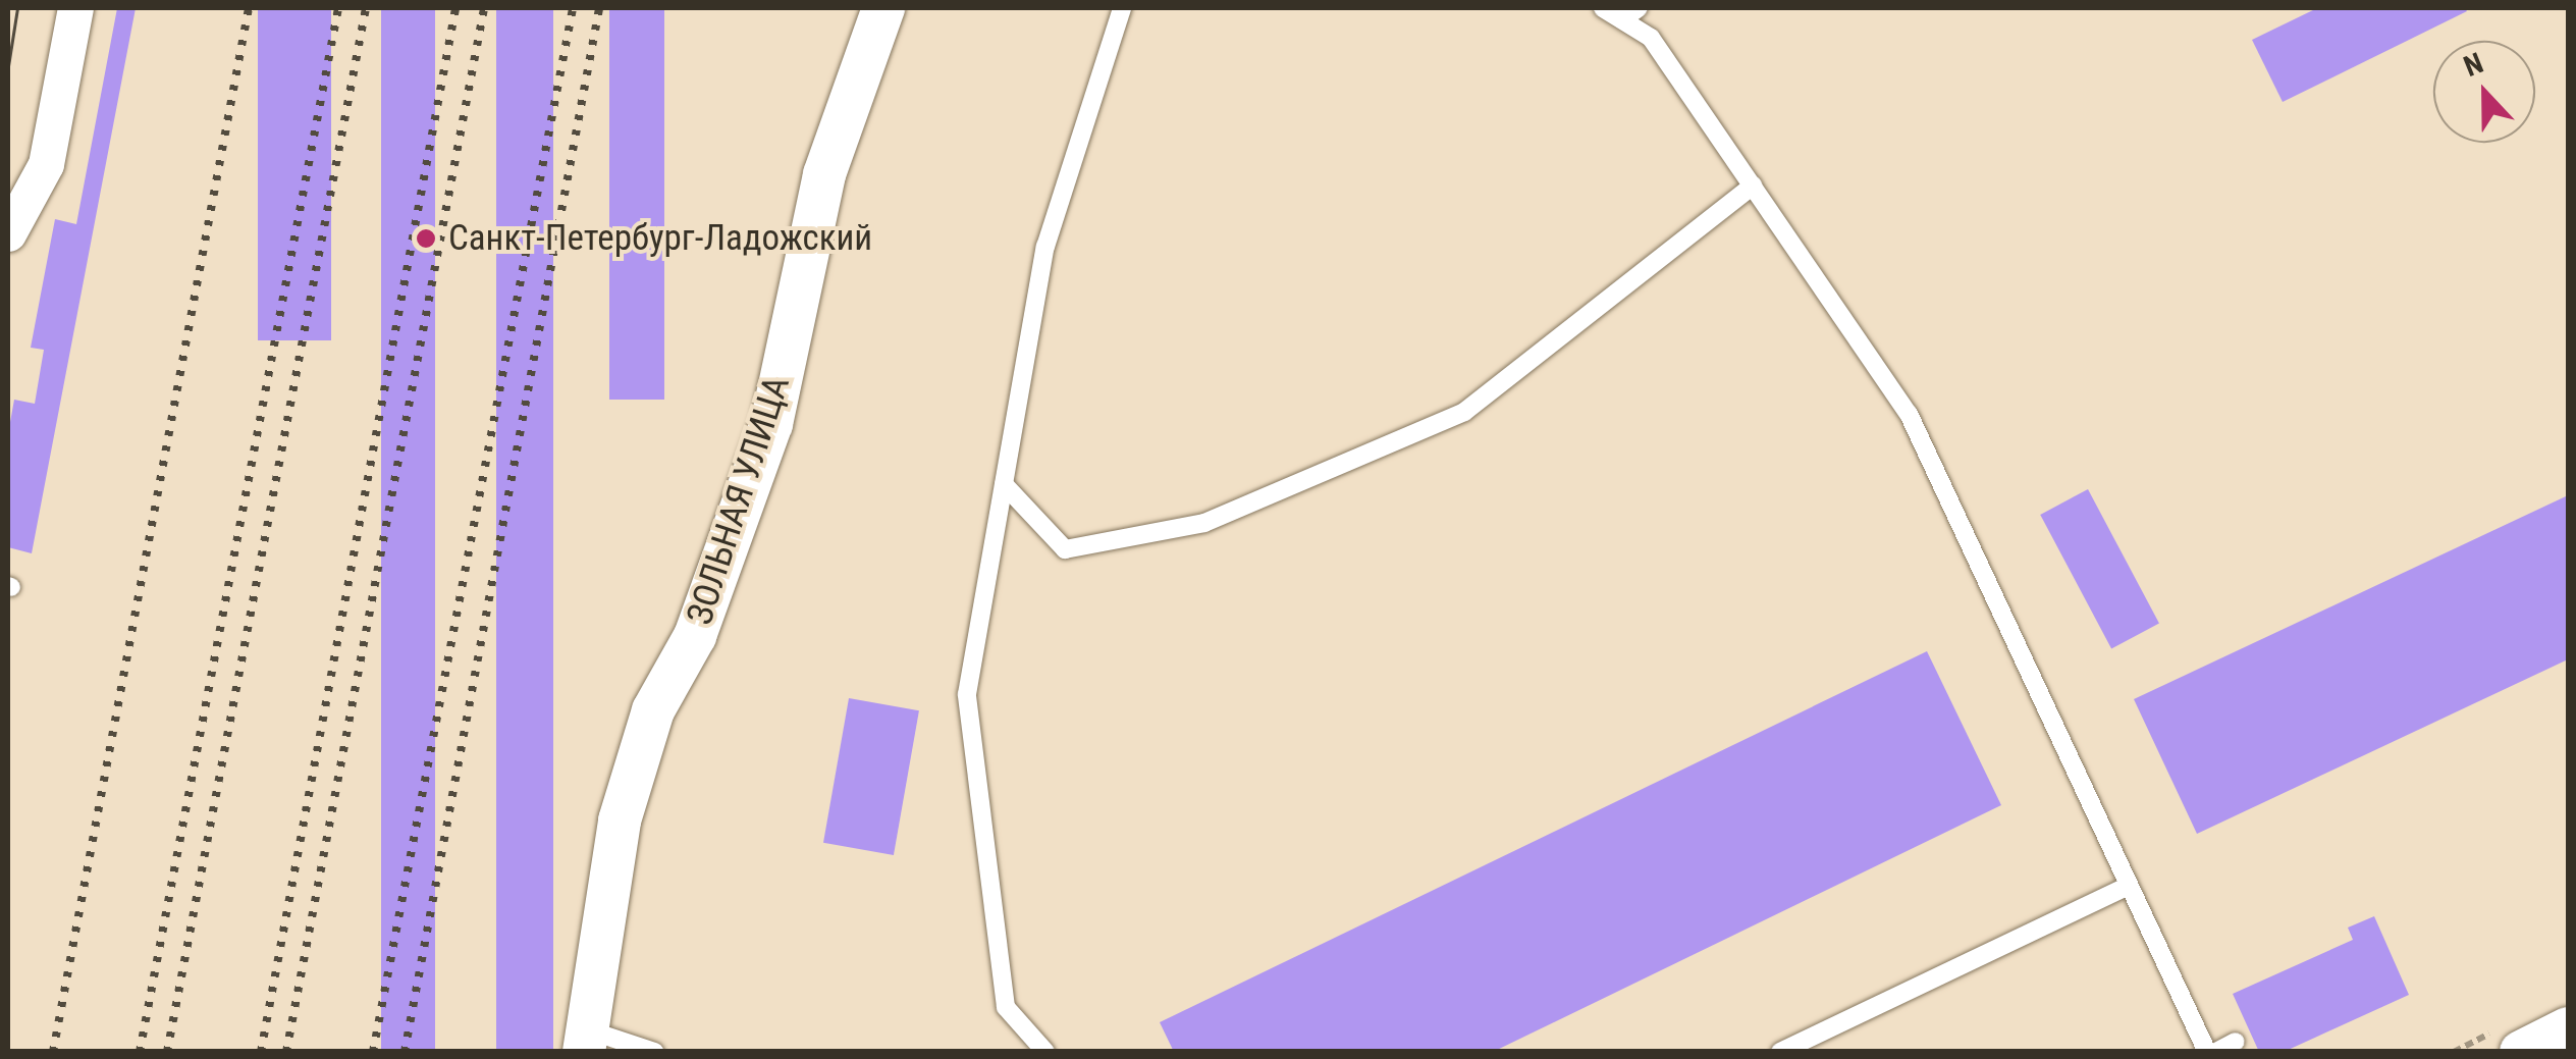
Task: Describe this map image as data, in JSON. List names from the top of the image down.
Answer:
{
  "streets": {
    "street": ["ЗОЛЬНАЯ УЛИЦА"]
  },
  "places": ["Санкт-Петербург-Ладожский"],
  "north": "top"
}
